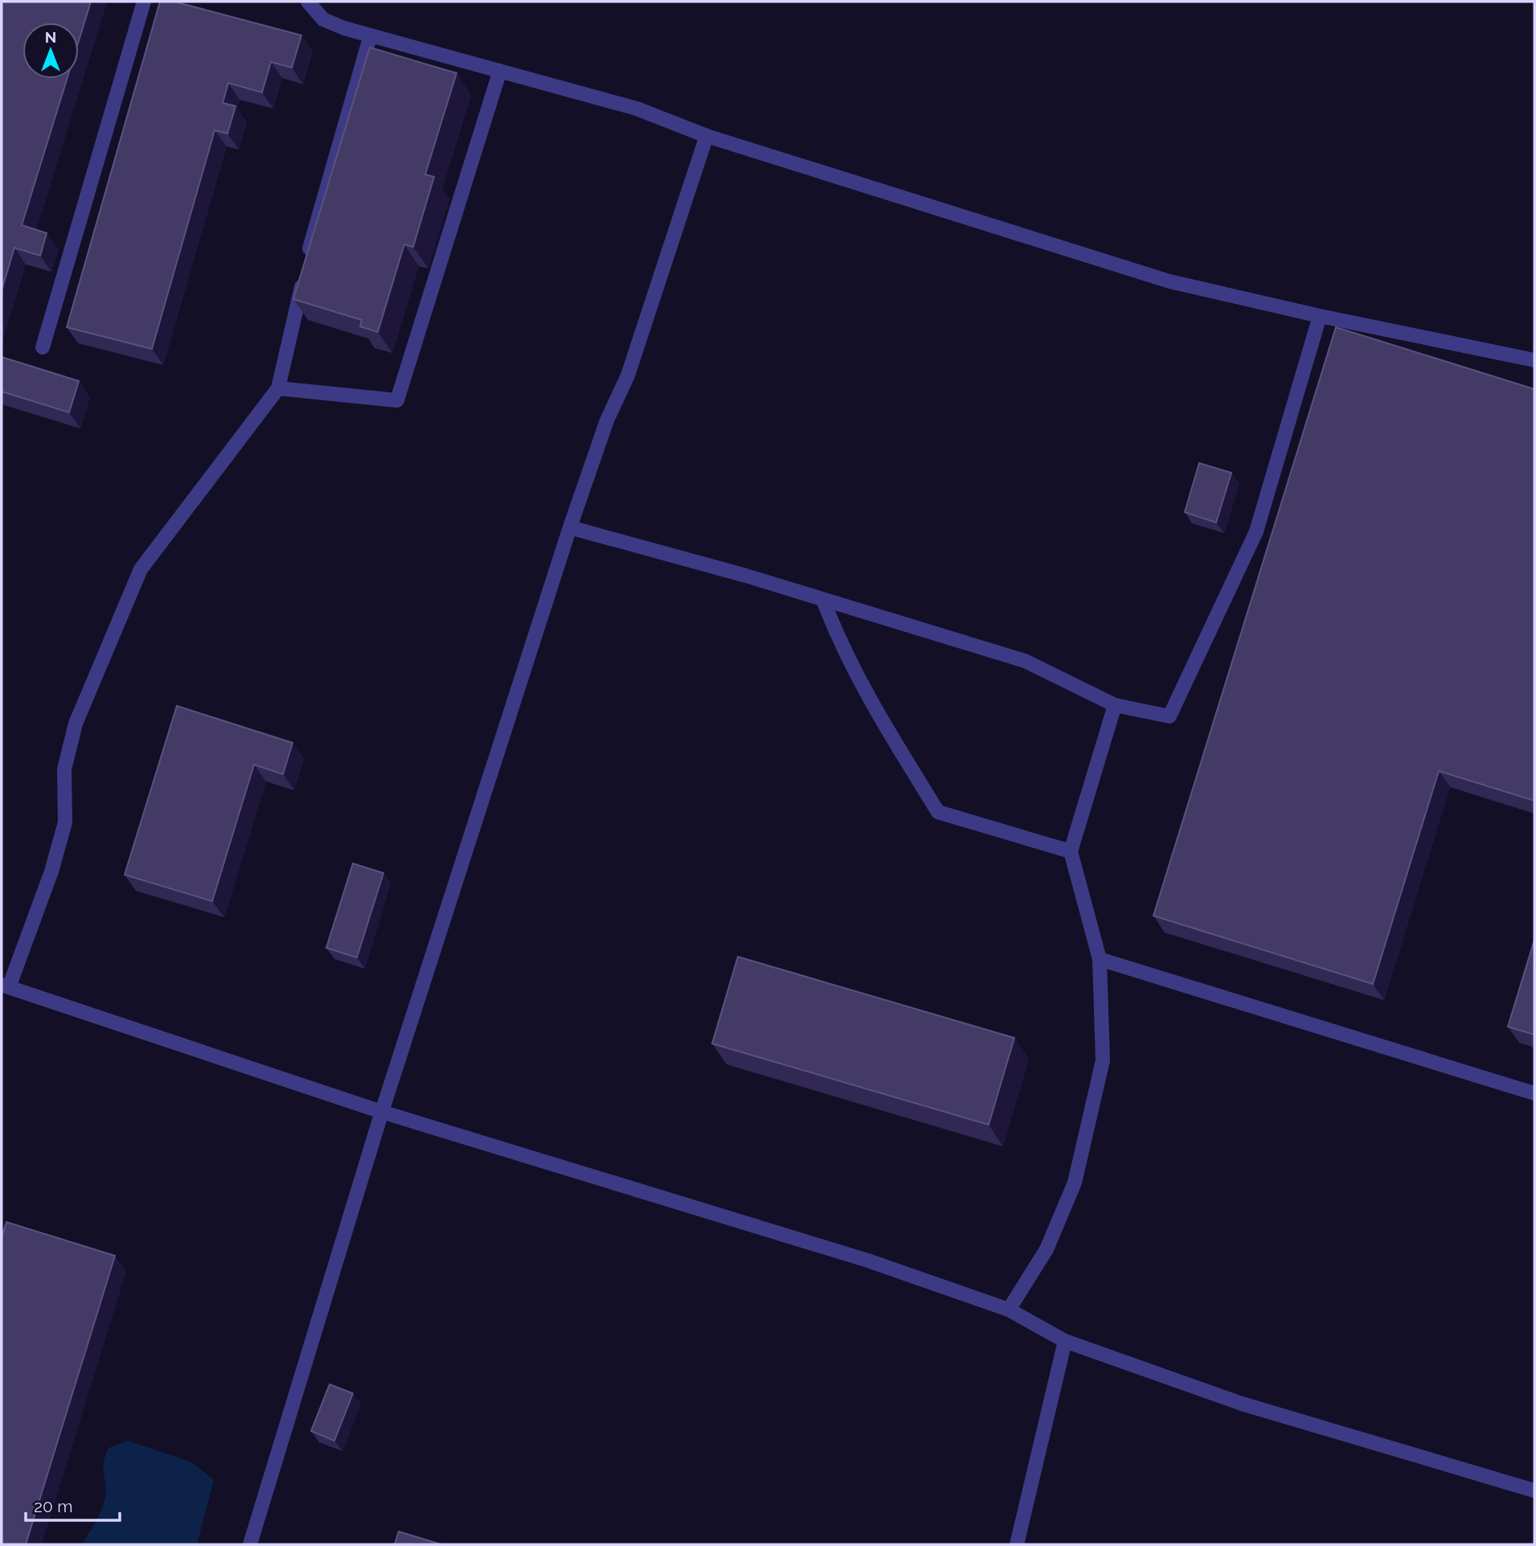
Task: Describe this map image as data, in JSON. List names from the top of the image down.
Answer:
{
  "scale_bar": "20 m",
  "north": "top"
}
